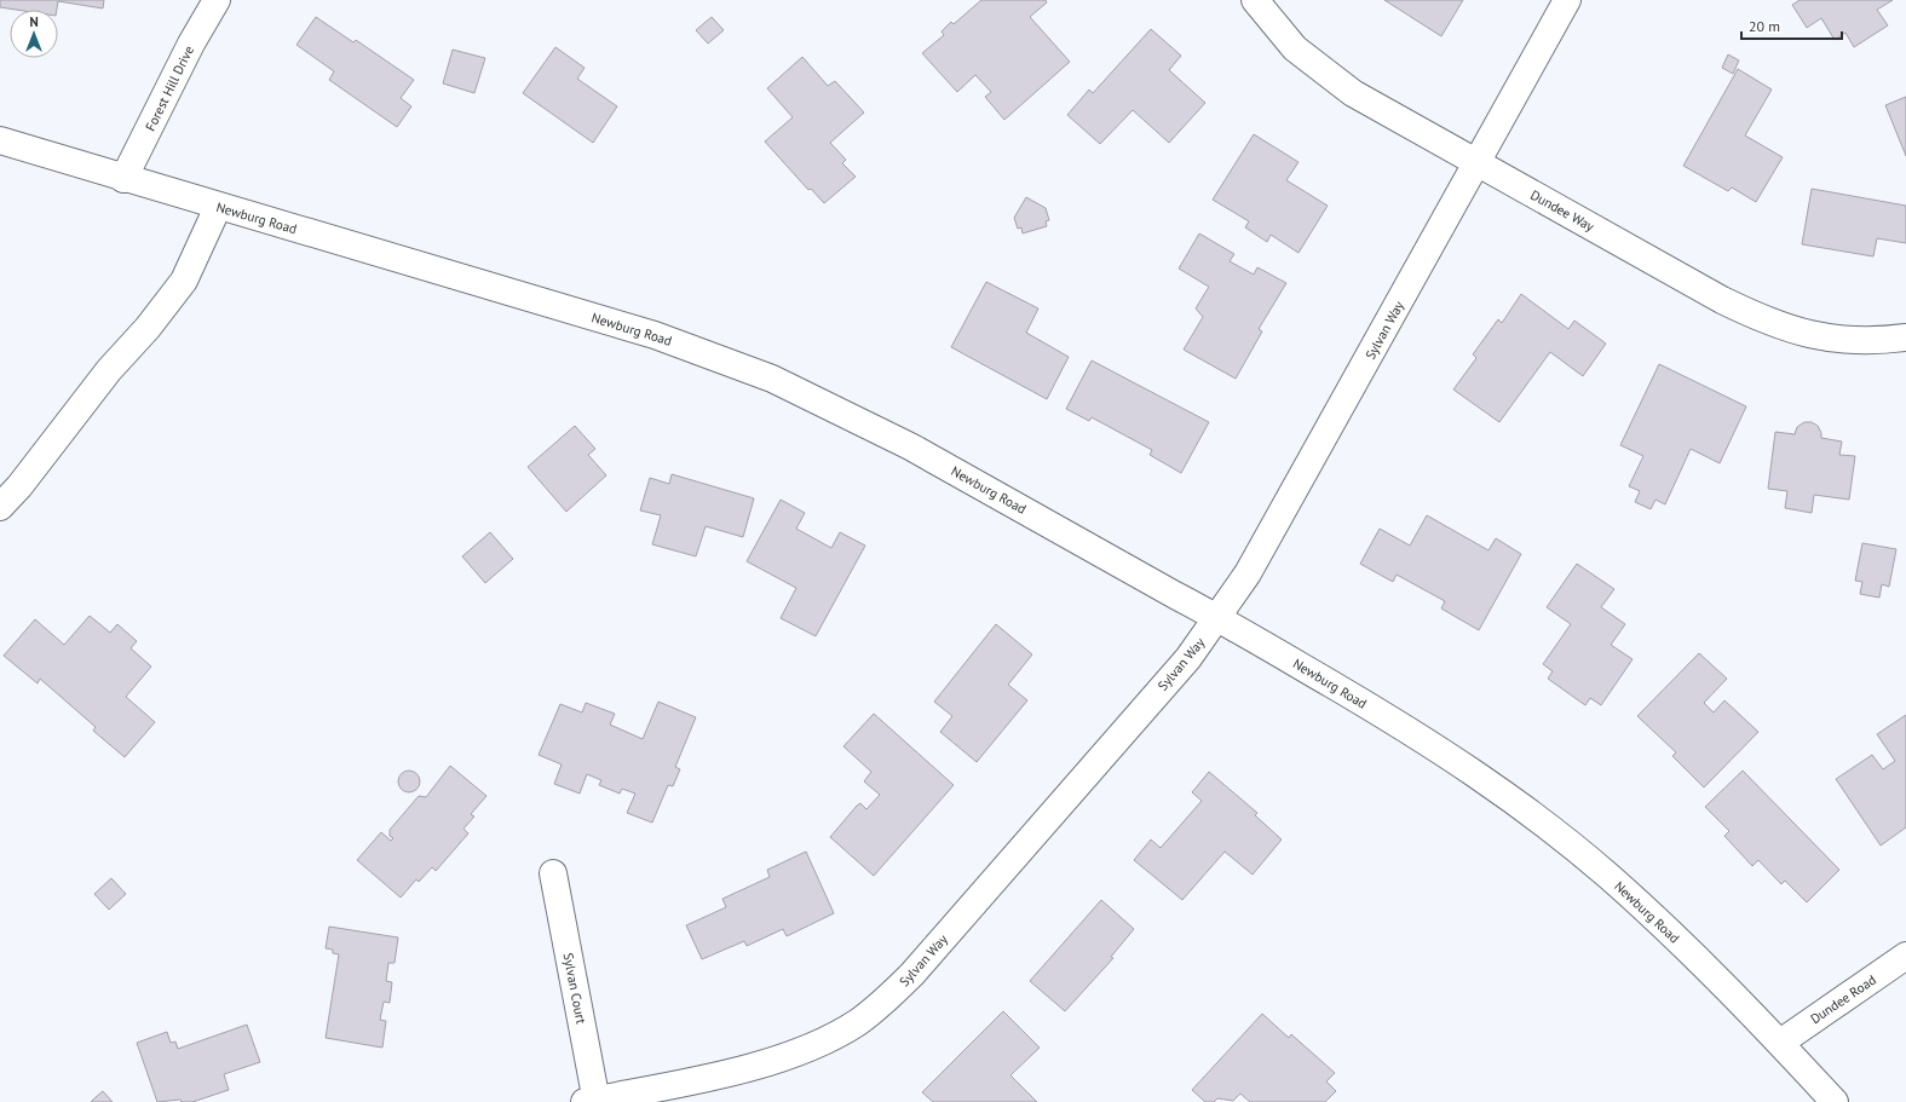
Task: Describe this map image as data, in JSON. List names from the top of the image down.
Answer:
{
  "streets": {
    "street": [
      "Forest Hill Drive",
      "Dundee Way",
      "Newburg Road",
      "Sylvan Way",
      "Sylvan Court",
      "Dundee Road"
    ]
  },
  "crossings": [
    ["Forest Hill Drive", "Newburg Road"],
    ["Dundee Way", "Sylvan Way"],
    ["Newburg Road", "Sylvan Way"],
    ["Newburg Road", "Dundee Road"],
    ["Sylvan Way", "Sylvan Court"]
  ],
  "scale_bar": "20 m",
  "north": "top"
}
